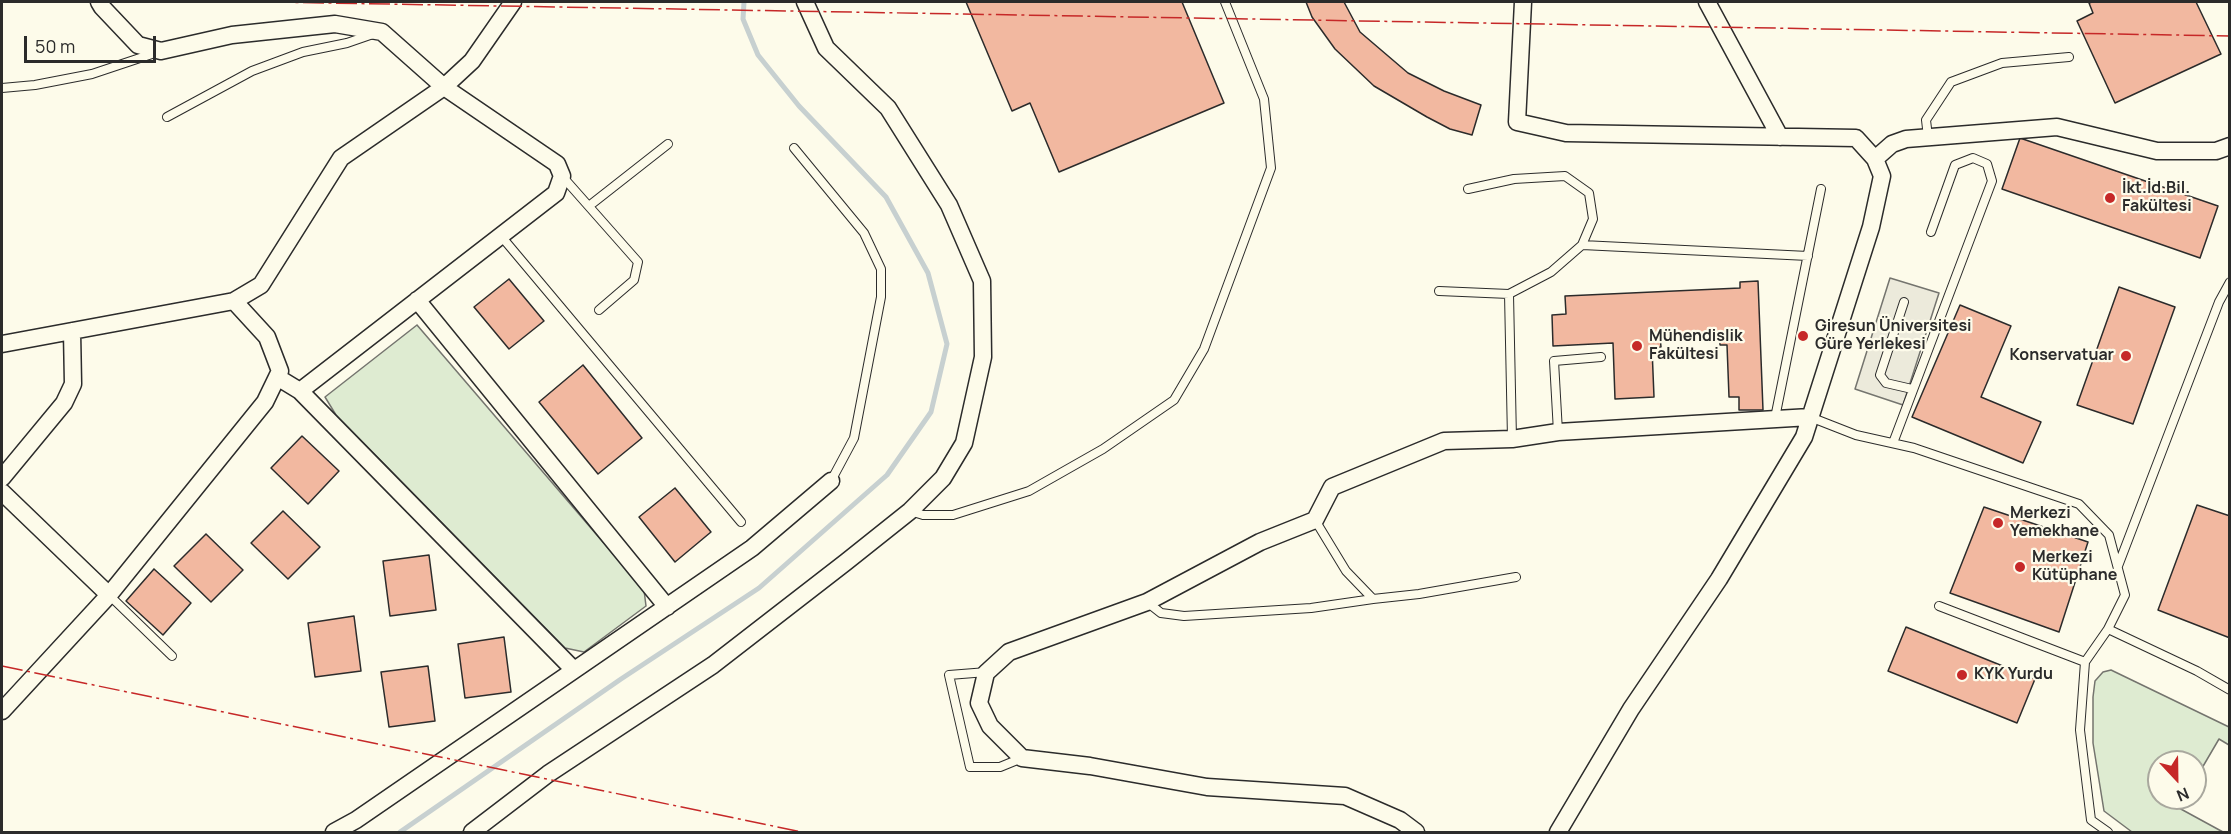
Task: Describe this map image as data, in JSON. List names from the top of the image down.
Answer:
{
  "places": [
    "İkt.İd.Bil. Fakültesi",
    "Giresun Üniversitesi Güre Yerlekesi",
    "Mühendislik Fakültesi",
    "Konservatuar",
    "Merkezi Yemekhane",
    "Merkezi Kütüphane",
    "KYK Yurdu"
  ],
  "scale_bar": "50 m",
  "north": "bottom"
}
